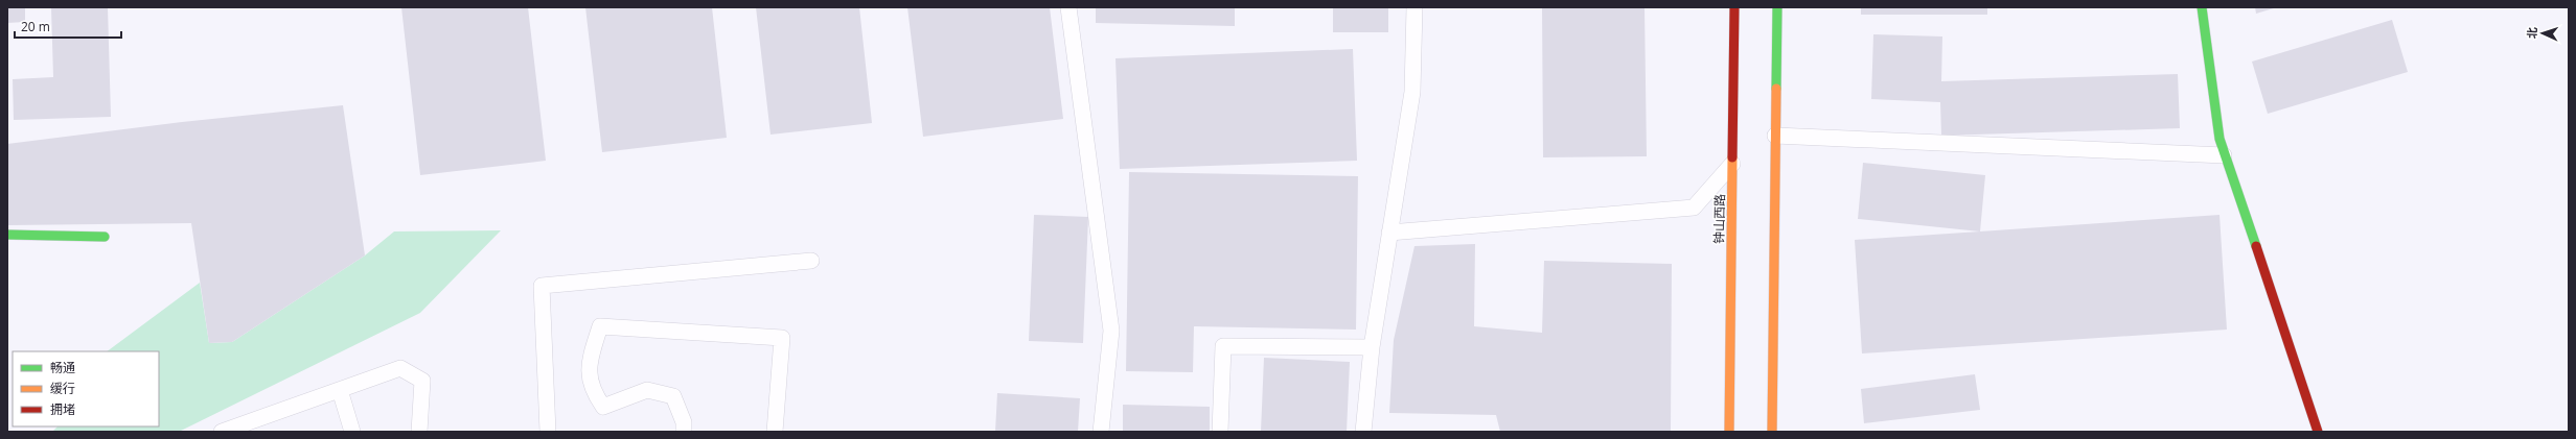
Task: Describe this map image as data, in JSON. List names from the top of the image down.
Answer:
{
  "streets": {
    "main road": ["钟山西路"]
  },
  "legend": ["畅通", "缓行", "拥堵"],
  "scale_bar": "20 m",
  "north": "left"
}
